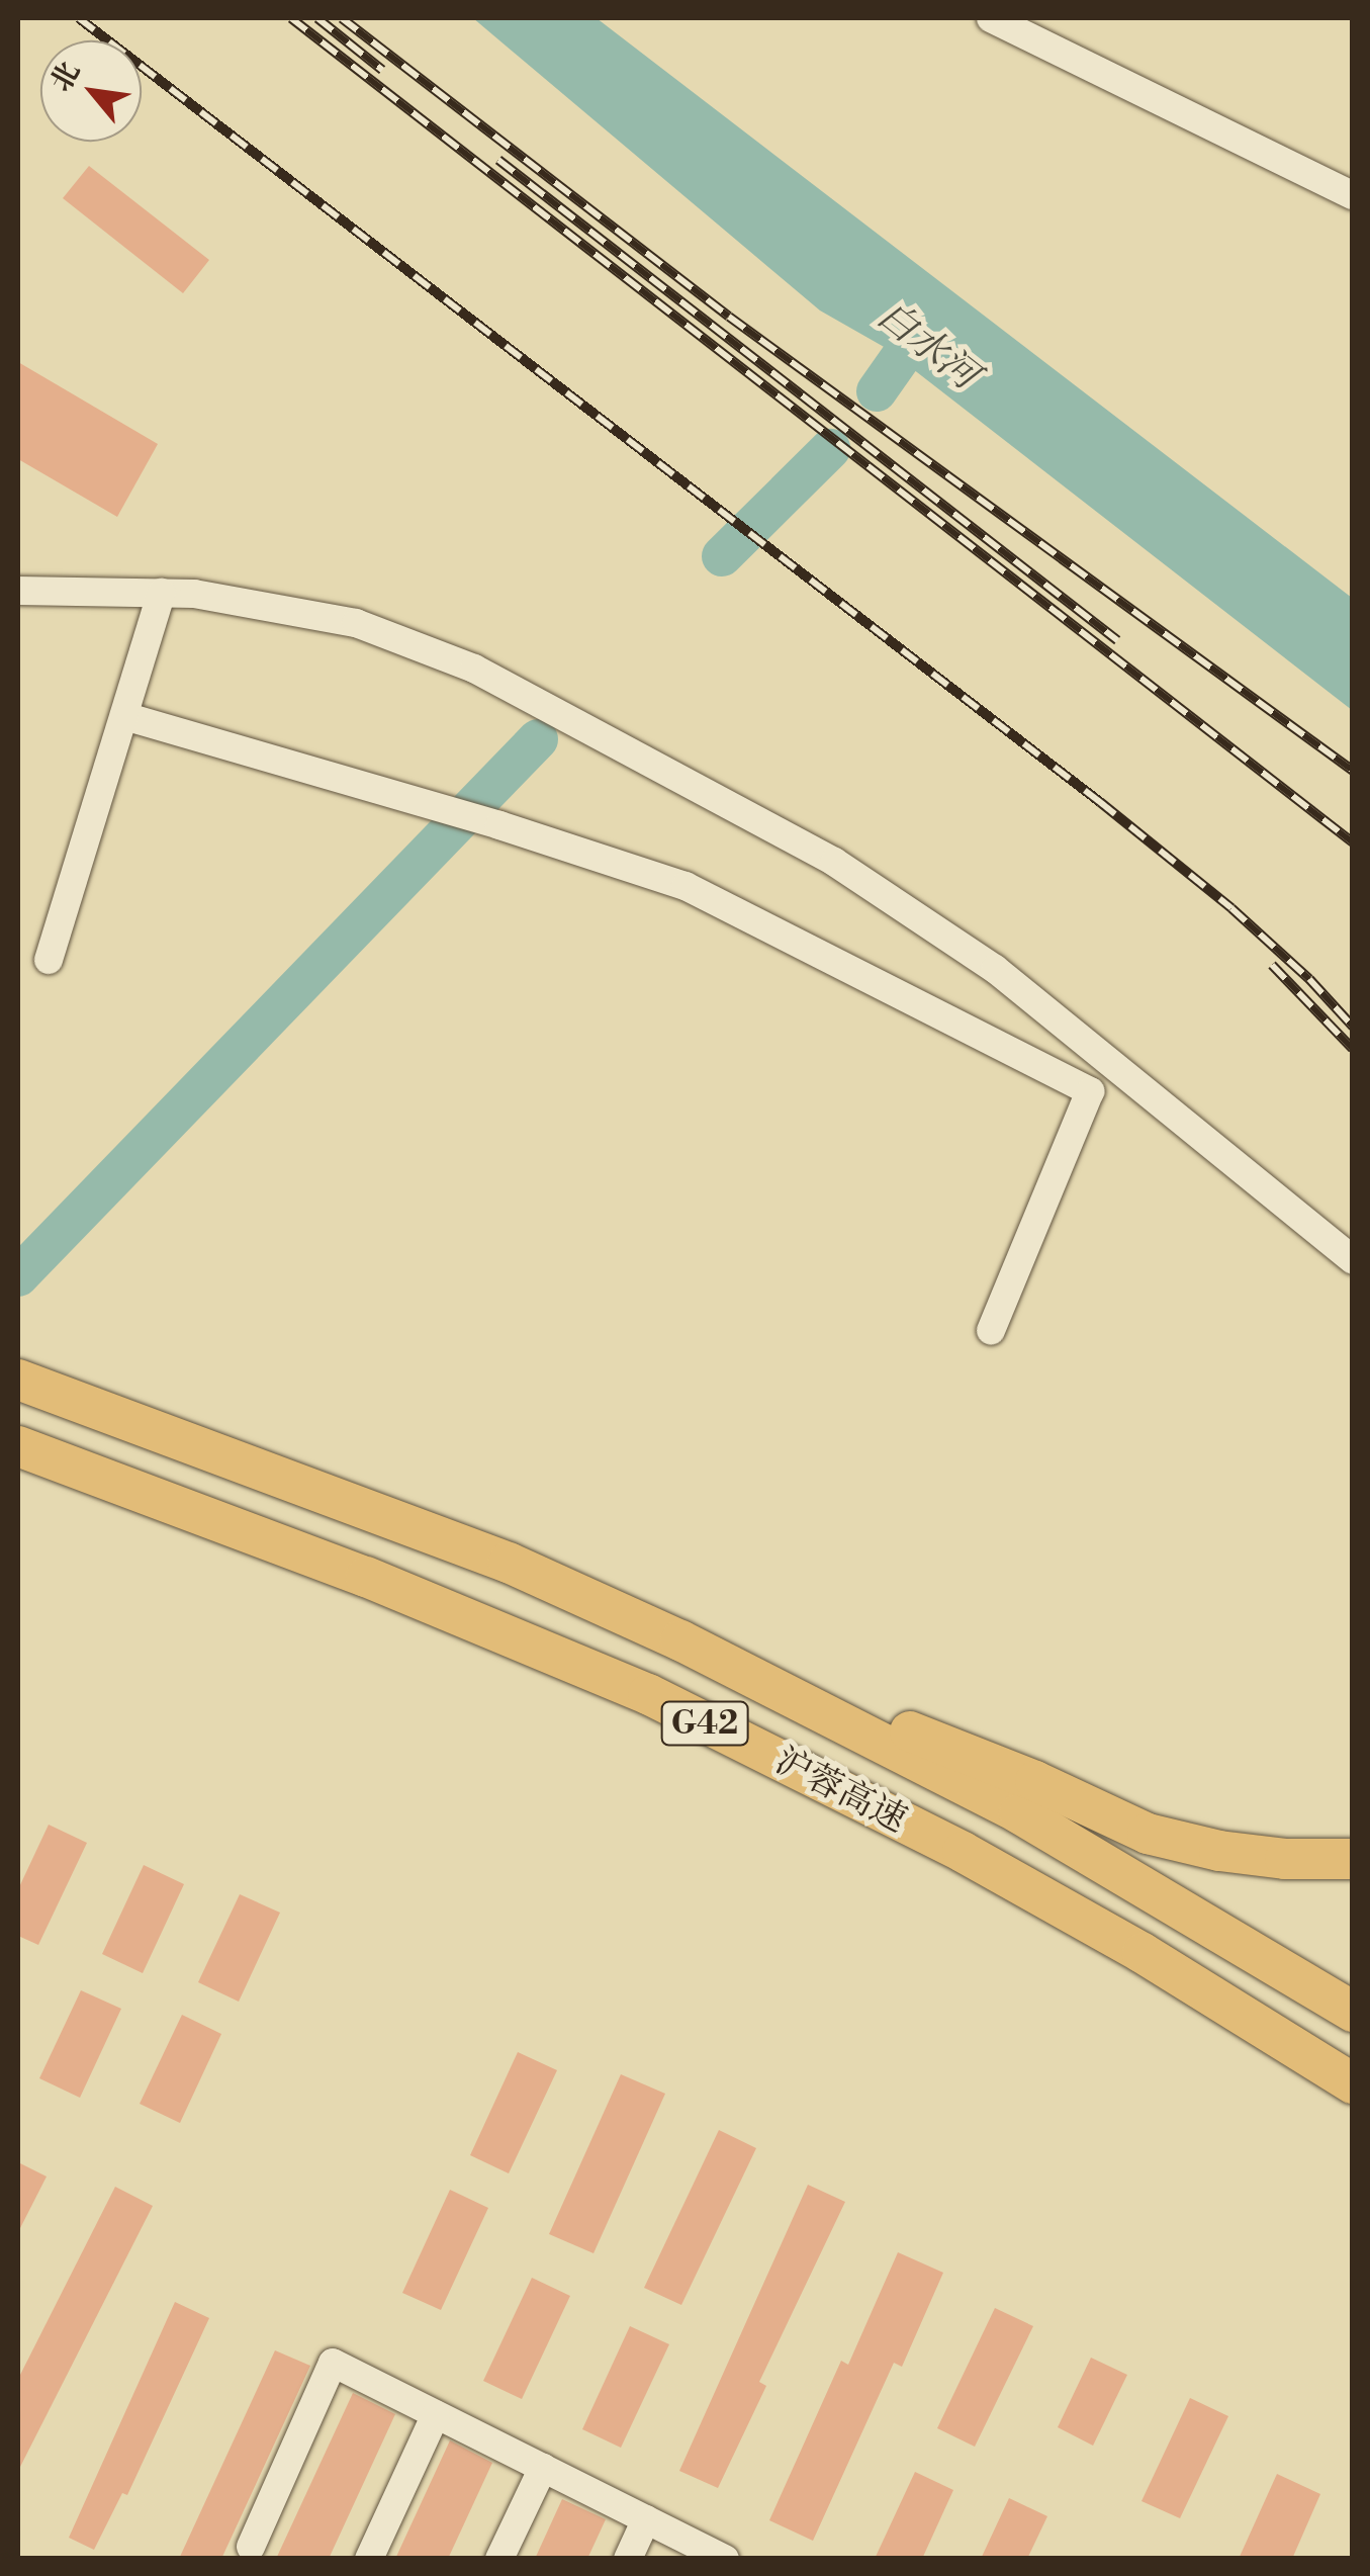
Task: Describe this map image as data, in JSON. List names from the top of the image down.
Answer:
{
  "streets": {
    "highway": ["G42", "沪蓉高速"]
  },
  "water": ["白水河"],
  "north": "top left"
}
